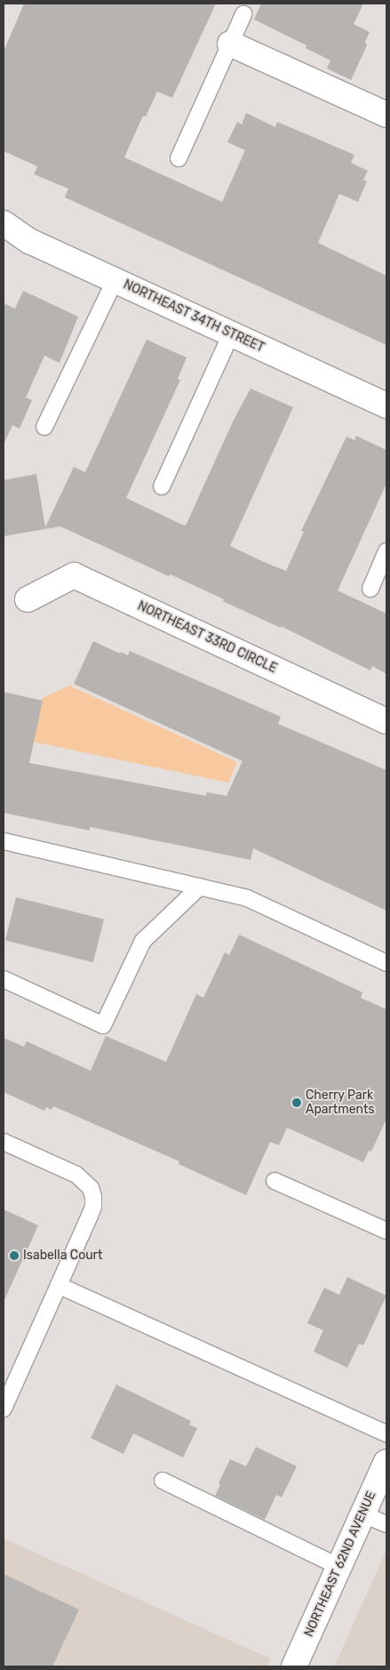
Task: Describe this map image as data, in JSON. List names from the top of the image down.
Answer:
{
  "streets": {
    "street": ["NORTHEAST 34TH STREET", "NORTHEAST 33RD CIRCLE", "NORTHEAST 62ND AVENUE"]
  },
  "places": ["Cherry Park Apartments", "Isabella Court"]
}
